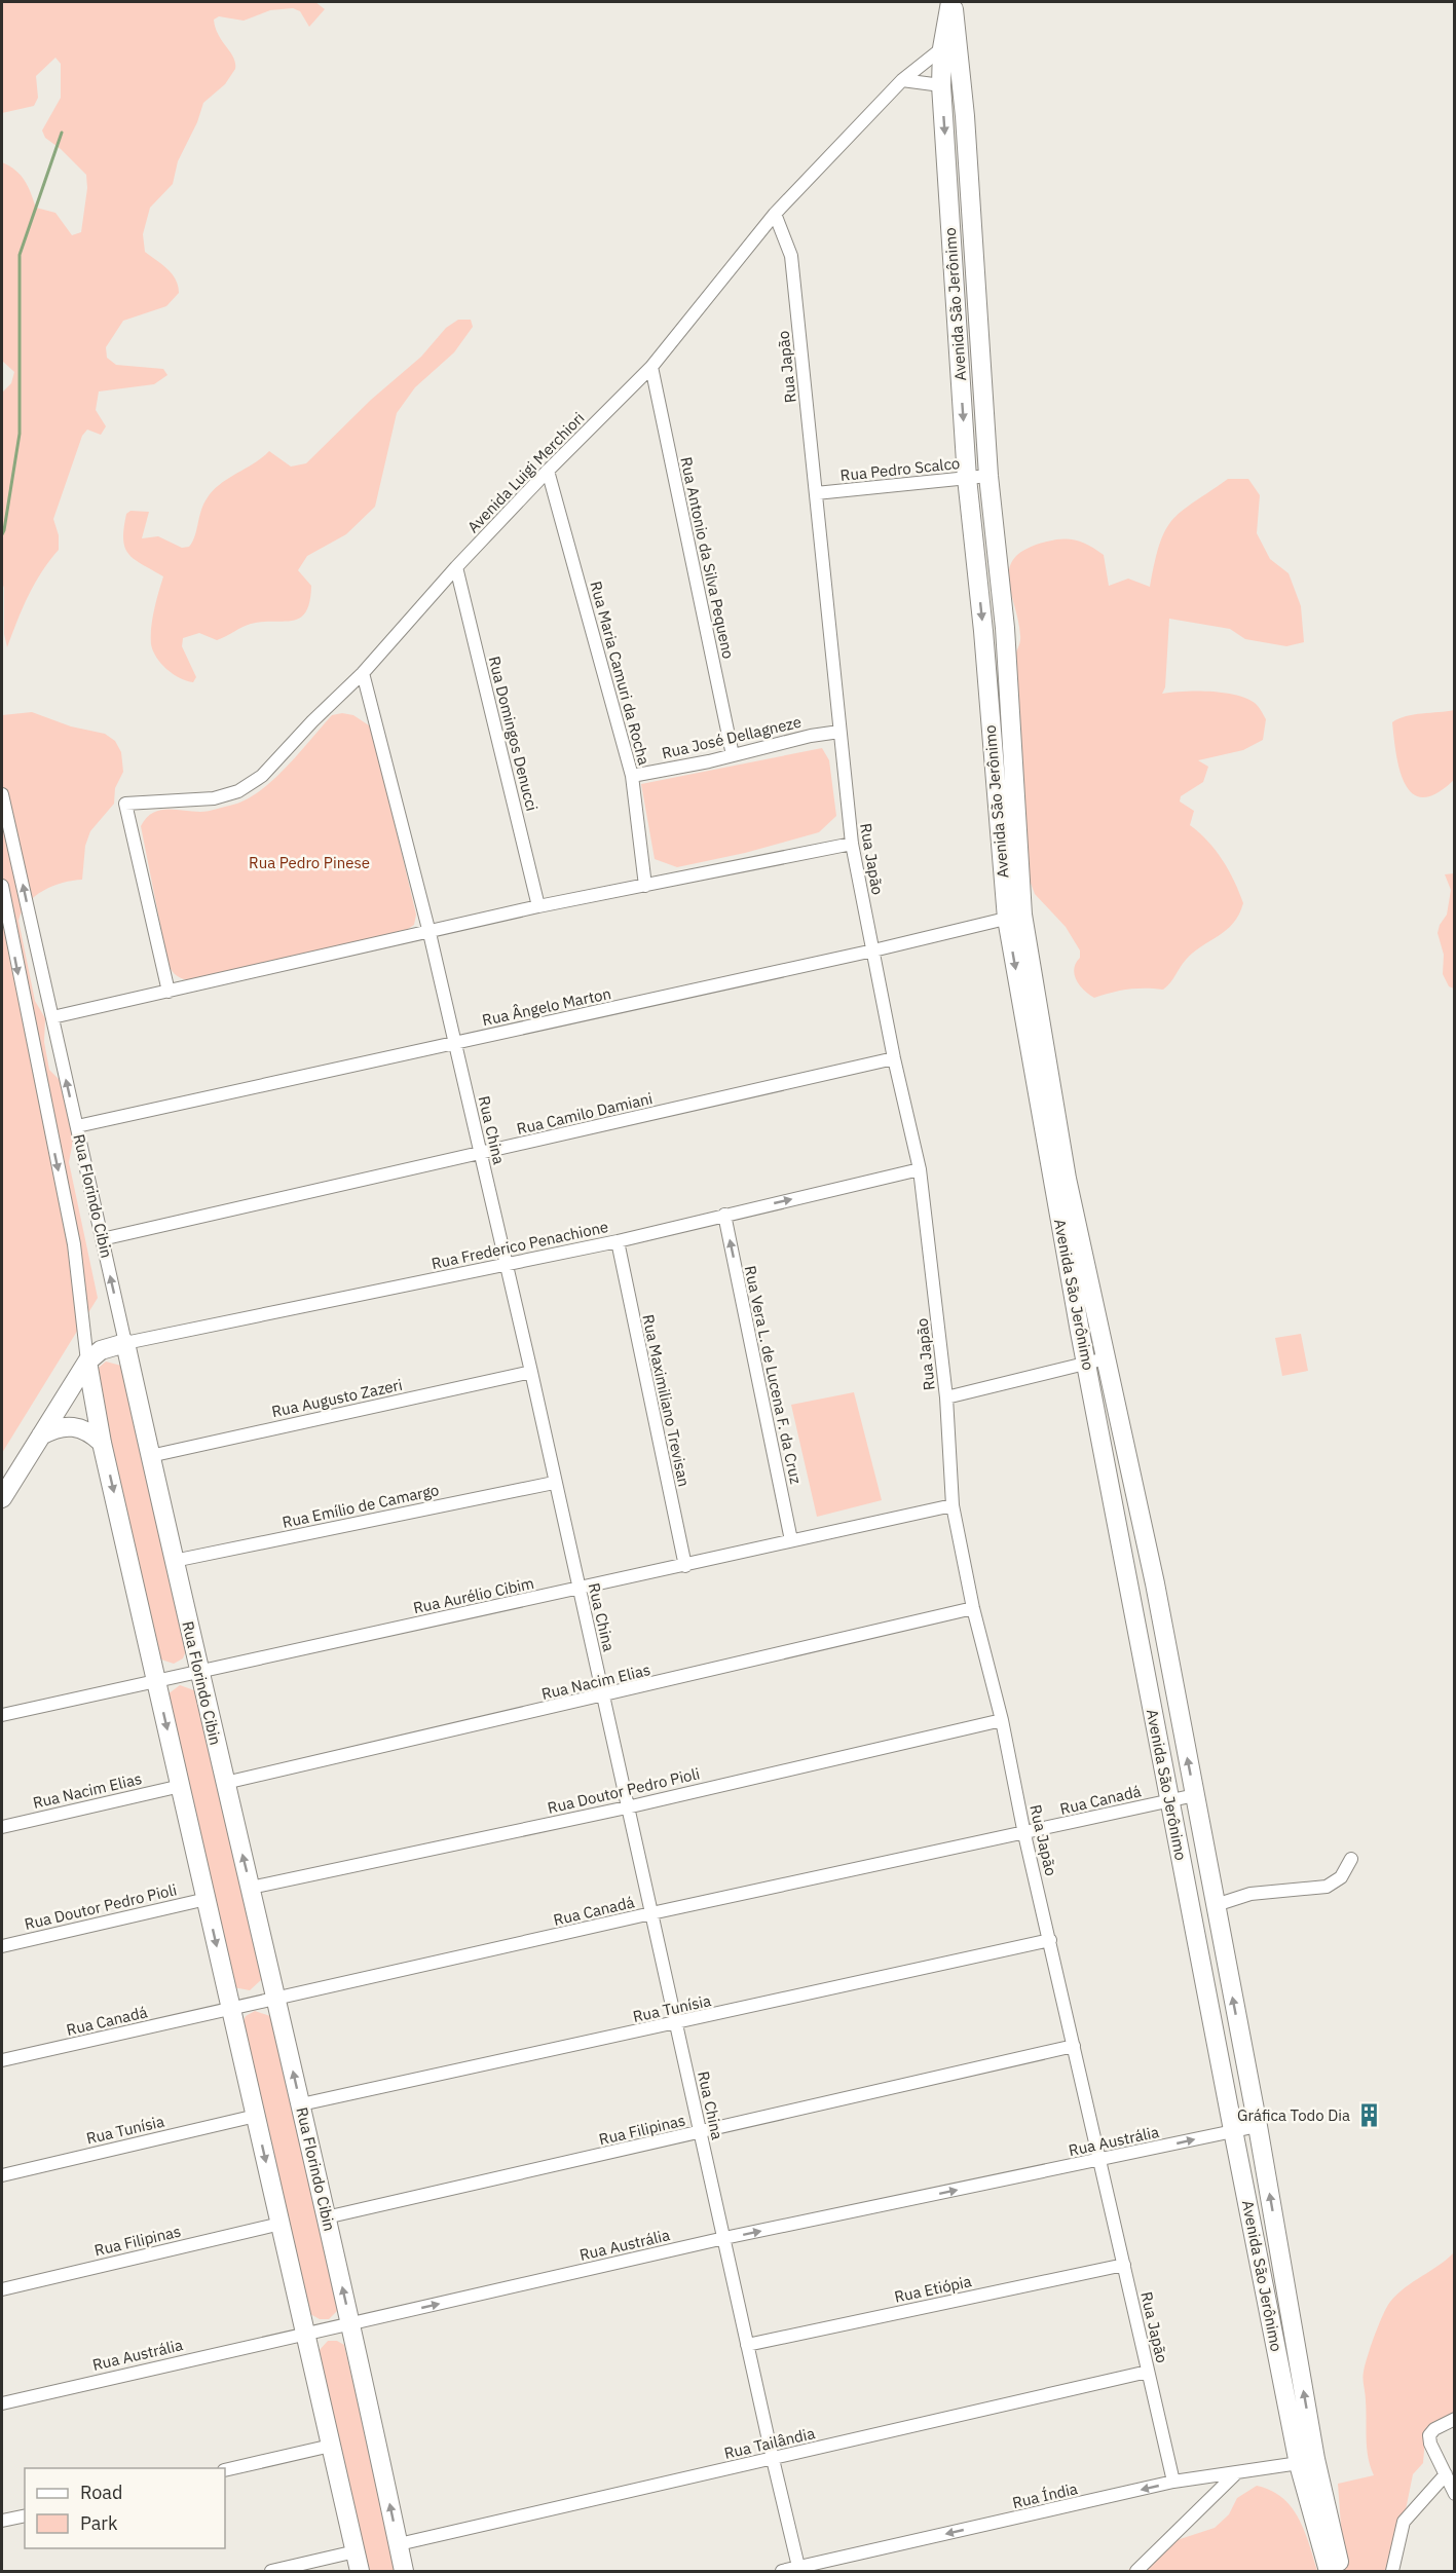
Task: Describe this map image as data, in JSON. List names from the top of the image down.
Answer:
{
  "streets": {
    "street": [
      "Avenida São Jerônimo",
      "Rua Japão",
      "Rua Pedro Scalco",
      "Avenida Luigi Merchiori",
      "Rua Antonio da Silva Pequeno",
      "Rua Maria Camuri da Rocha",
      "Rua Domingos Denucci",
      "Rua José Dellagneze",
      "Rua Ângelo Marton",
      "Rua Camilo Damiani",
      "Rua China",
      "Rua Florindo Cibin",
      "Rua Frederico Penachione",
      "Rua Vera L. de Lucena F. da Cruz",
      "Rua Augusto Zazeri",
      "Rua Maximiliano Trevisan",
      "Rua Emílio de Camargo",
      "Rua Aurélio Cibim",
      "Rua Nacim Elias",
      "Rua Doutor Pedro Pioli",
      "Rua Canadá",
      "Rua Tunísia",
      "Rua Filipinas",
      "Rua Austrália",
      "Rua Etiópia",
      "Rua Tailândia",
      "Rua Índia"
    ]
  },
  "crossings": [
    ["Avenida São Jerônimo", "Rua Pedro Scalco"],
    ["Avenida São Jerônimo", "Avenida Luigi Merchiori"],
    ["Avenida São Jerônimo", "Rua Ângelo Marton"],
    ["Avenida São Jerônimo", "Rua Canadá"],
    ["Avenida São Jerônimo", "Rua Austrália"],
    ["Avenida São Jerônimo", "Rua Índia"],
    ["Rua Japão", "Rua Pedro Scalco"],
    ["Rua Japão", "Avenida Luigi Merchiori"],
    ["Rua Japão", "Rua José Dellagneze"],
    ["Rua Japão", "Rua Ângelo Marton"],
    ["Rua Japão", "Rua Camilo Damiani"],
    ["Rua Japão", "Rua Frederico Penachione"],
    ["Rua Japão", "Rua Aurélio Cibim"],
    ["Rua Japão", "Rua Nacim Elias"],
    ["Rua Japão", "Rua Doutor Pedro Pioli"],
    ["Rua Japão", "Rua Canadá"],
    ["Rua Japão", "Rua Tunísia"],
    ["Rua Japão", "Rua Filipinas"],
    ["Rua Japão", "Rua Austrália"],
    ["Rua Japão", "Rua Etiópia"],
    ["Rua Japão", "Rua Tailândia"],
    ["Rua Japão", "Rua Índia"],
    ["Avenida Luigi Merchiori", "Rua Antonio da Silva Pequeno"],
    ["Avenida Luigi Merchiori", "Rua Maria Camuri da Rocha"],
    ["Avenida Luigi Merchiori", "Rua Domingos Denucci"],
    ["Avenida Luigi Merchiori", "Rua China"],
    ["Rua Antonio da Silva Pequeno", "Rua José Dellagneze"],
    ["Rua Maria Camuri da Rocha", "Rua José Dellagneze"],
    ["Rua Ângelo Marton", "Rua China"],
    ["Rua Ângelo Marton", "Rua Florindo Cibin"],
    ["Rua Camilo Damiani", "Rua China"],
    ["Rua Camilo Damiani", "Rua Florindo Cibin"],
    ["Rua China", "Rua Frederico Penachione"],
    ["Rua China", "Rua Augusto Zazeri"],
    ["Rua China", "Rua Emílio de Camargo"],
    ["Rua China", "Rua Aurélio Cibim"],
    ["Rua China", "Rua Nacim Elias"],
    ["Rua China", "Rua Doutor Pedro Pioli"],
    ["Rua China", "Rua Canadá"],
    ["Rua China", "Rua Tunísia"],
    ["Rua China", "Rua Filipinas"],
    ["Rua China", "Rua Austrália"],
    ["Rua China", "Rua Etiópia"],
    ["Rua China", "Rua Tailândia"],
    ["Rua China", "Rua Índia"],
    ["Rua Florindo Cibin", "Rua Frederico Penachione"],
    ["Rua Florindo Cibin", "Rua Augusto Zazeri"],
    ["Rua Florindo Cibin", "Rua Emílio de Camargo"],
    ["Rua Florindo Cibin", "Rua Aurélio Cibim"],
    ["Rua Florindo Cibin", "Rua Nacim Elias"],
    ["Rua Florindo Cibin", "Rua Doutor Pedro Pioli"],
    ["Rua Florindo Cibin", "Rua Canadá"],
    ["Rua Florindo Cibin", "Rua Tunísia"],
    ["Rua Florindo Cibin", "Rua Filipinas"],
    ["Rua Florindo Cibin", "Rua Austrália"],
    ["Rua Florindo Cibin", "Rua Tailândia"],
    ["Rua Frederico Penachione", "Rua Vera L. de Lucena F. da Cruz"],
    ["Rua Frederico Penachione", "Rua Maximiliano Trevisan"],
    ["Rua Vera L. de Lucena F. da Cruz", "Rua Aurélio Cibim"],
    ["Rua Maximiliano Trevisan", "Rua Aurélio Cibim"]
  ],
  "one_way": ["Rua Vera L. de Lucena F. da Cruz", "Rua Austrália", "Rua Índia"],
  "parks": ["Rua Pedro Pinese"],
  "places": {
    "building": ["Gráfica Todo Dia"]
  },
  "legend": ["Road", "Park"]
}
